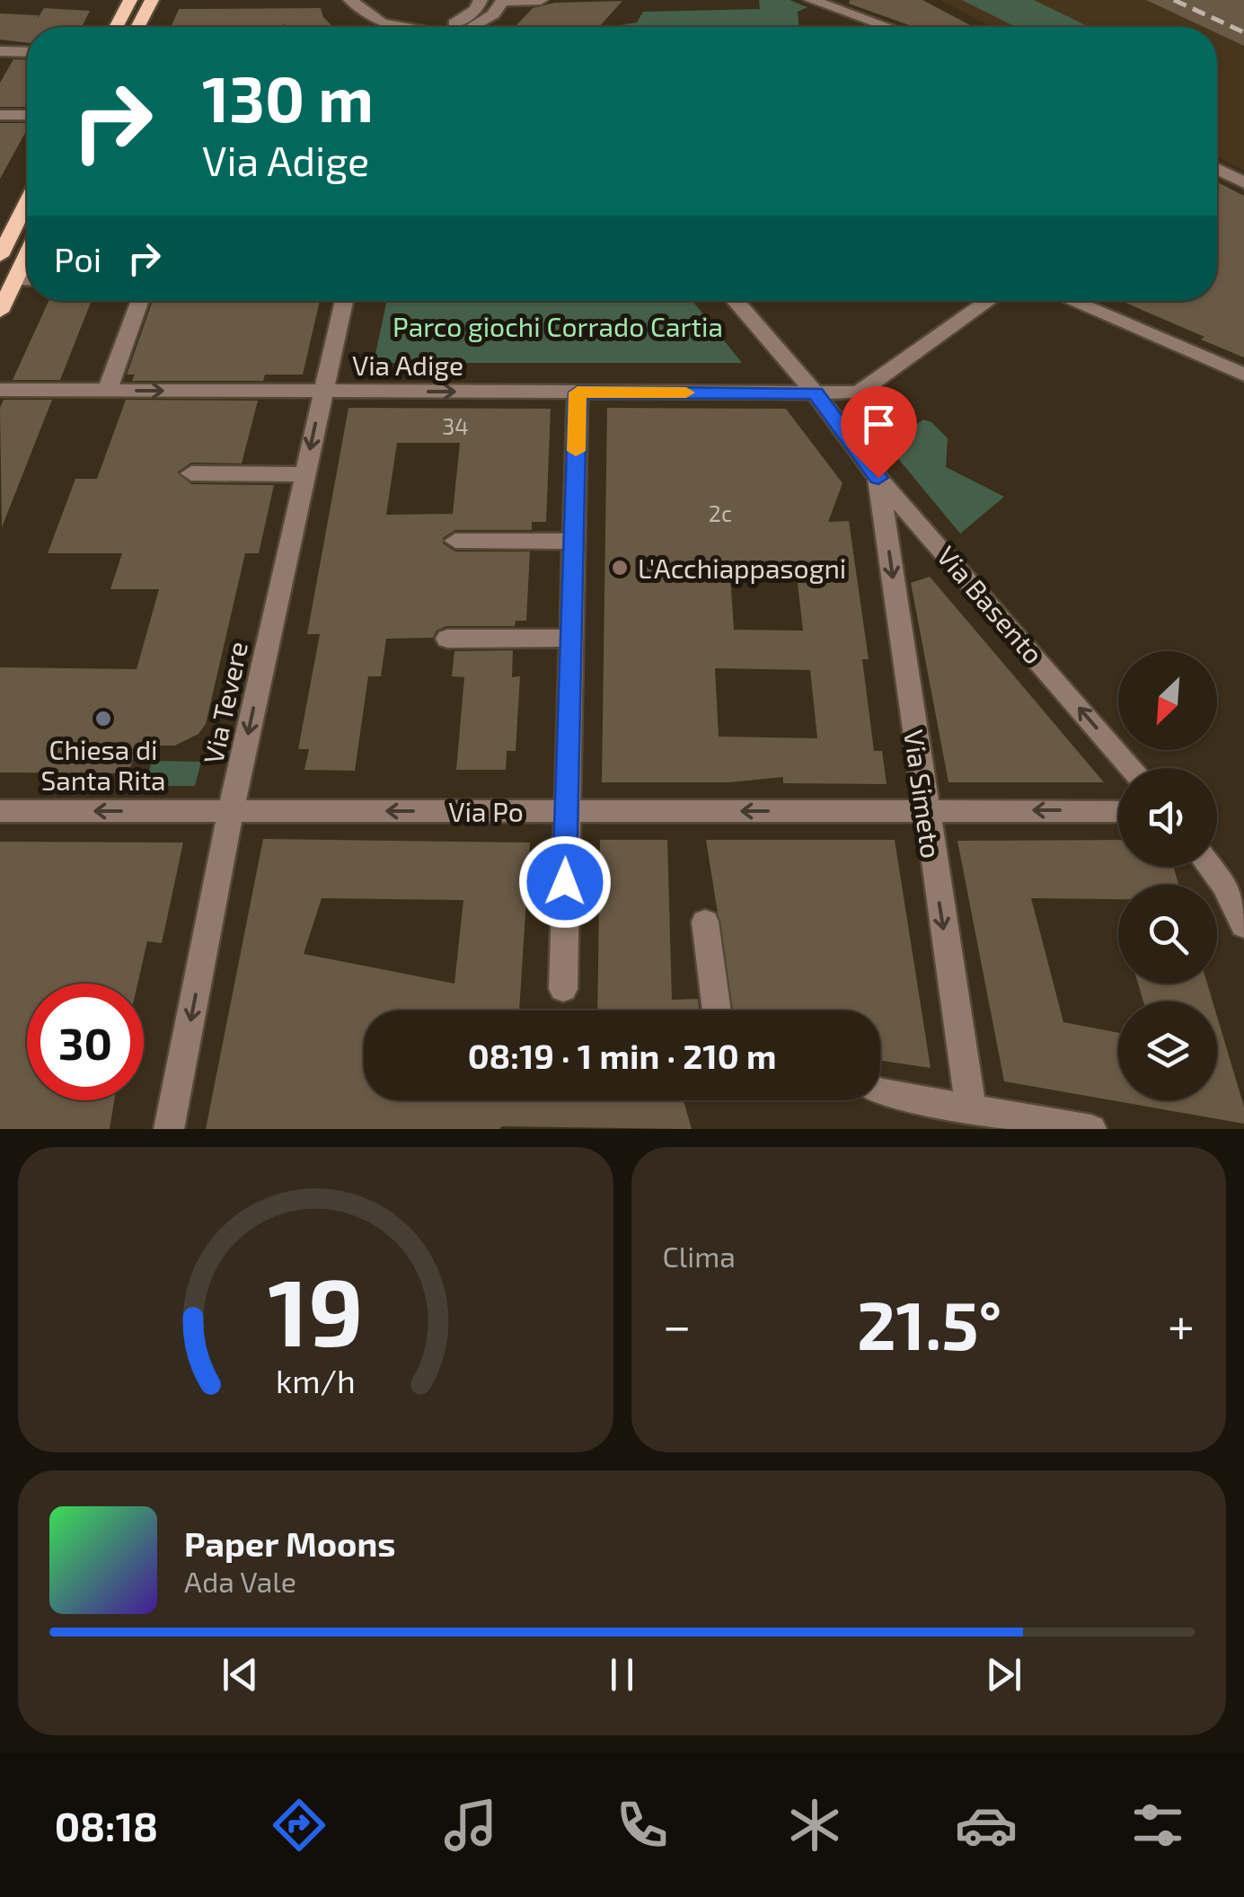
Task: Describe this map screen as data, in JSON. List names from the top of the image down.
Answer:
{
  "streets": {
    "street": [
      "Via Adige",
      "Via Basento",
      "Via Tevere",
      "Via Simeto",
      "Via Po"
    ]
  },
  "crossings": [
    ["Via Adige", "Via Basento"],
    ["Via Adige", "Via Tevere"],
    ["Via Basento", "Via Simeto"],
    ["Via Tevere", "Via Po"],
    ["Via Simeto", "Via Po"]
  ],
  "one_way": [
    "Via Basento",
    "Via Tevere",
    "Via Simeto",
    "Via Po"
  ],
  "parks": ["Parco giochi Corrado Cartia"],
  "places": ["L'Acchiappasogni", "Chiesa di Santa Rita"],
  "house_numbers": ["34", "2c"],
  "north": "bottom left",
  "page": {
    "turn": ["130 m", "Via Adige"],
    "then": "Poi",
    "limit": "30",
    "trip": "08:19 · 1 min · 210 m",
    "tile": "Clima",
    "heat": ["−", "21.5°", "+"],
    "song": ["Paper Moons", "Ada Vale"],
    "tabs": "08:18",
    "gauge": ["19", "km/h"]
  }
}
